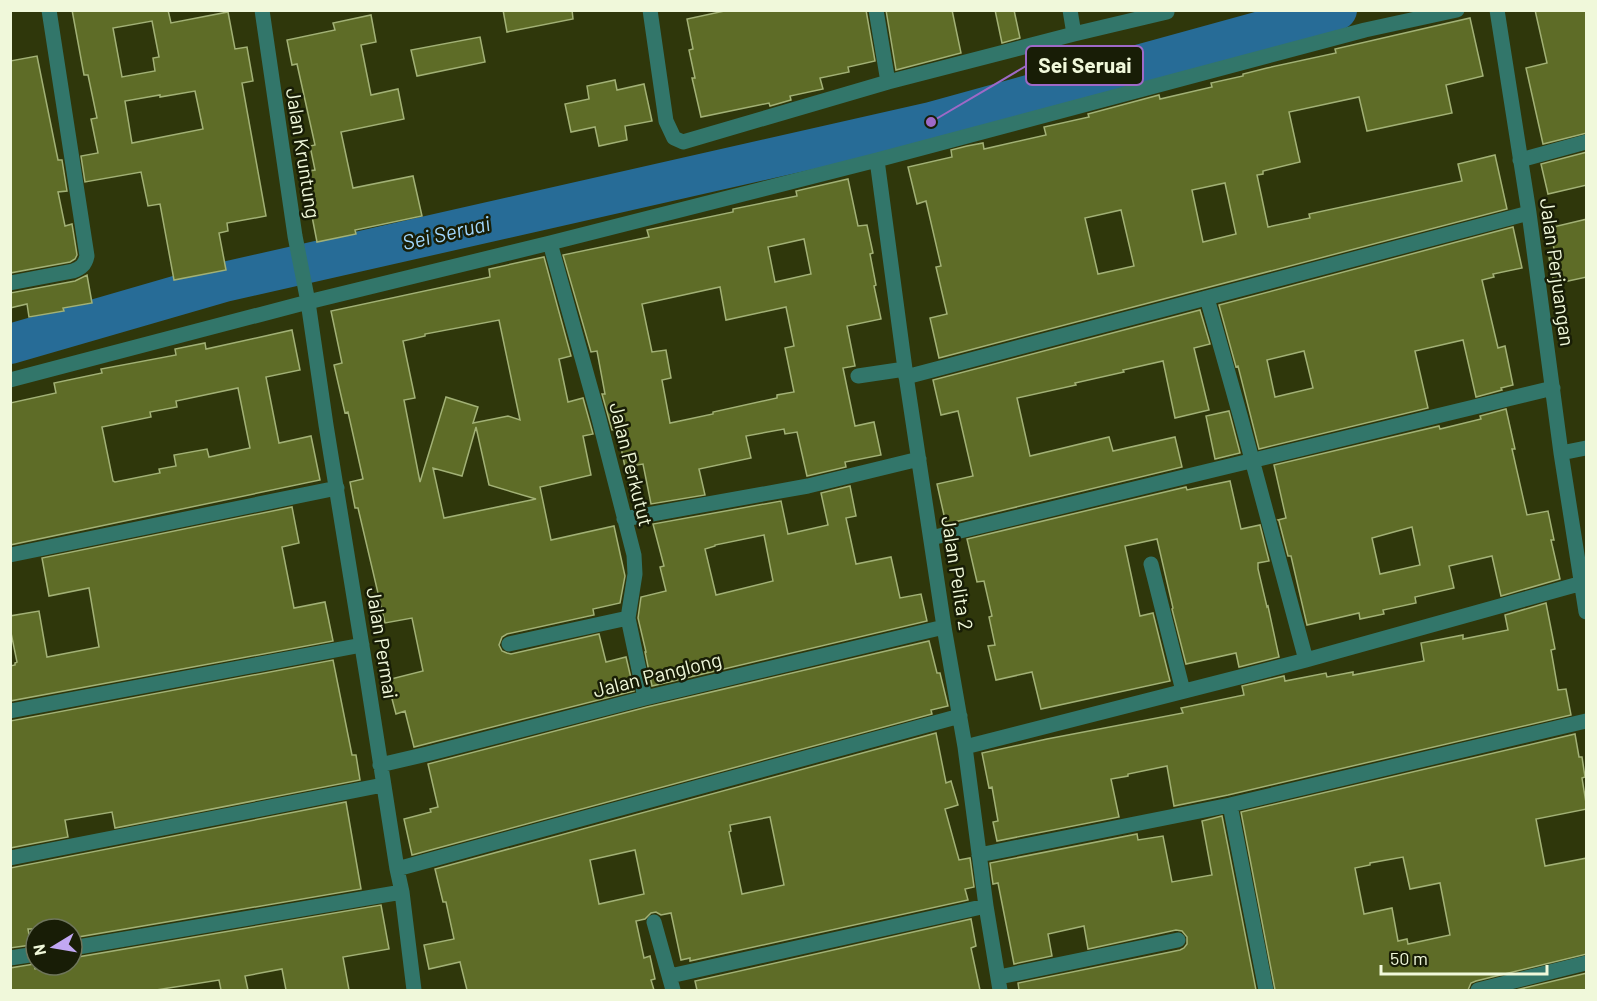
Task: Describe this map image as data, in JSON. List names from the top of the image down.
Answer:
{
  "streets": {
    "street": [
      "Jalan Kruntung",
      "Jalan Perjuangan",
      "Jalan Perkutut",
      "Jalan Pelita 2",
      "Jalan Permai",
      "Jalan Panglong"
    ]
  },
  "crossings": [
    ["Jalan Kruntung", "Jalan Permai"],
    ["Jalan Perkutut", "Jalan Panglong"],
    ["Jalan Pelita 2", "Jalan Panglong"],
    ["Jalan Permai", "Jalan Panglong"]
  ],
  "water": ["Sei Seruai"],
  "places": ["Sei Seruai"],
  "scale_bar": "50 m",
  "north": "left"
}
